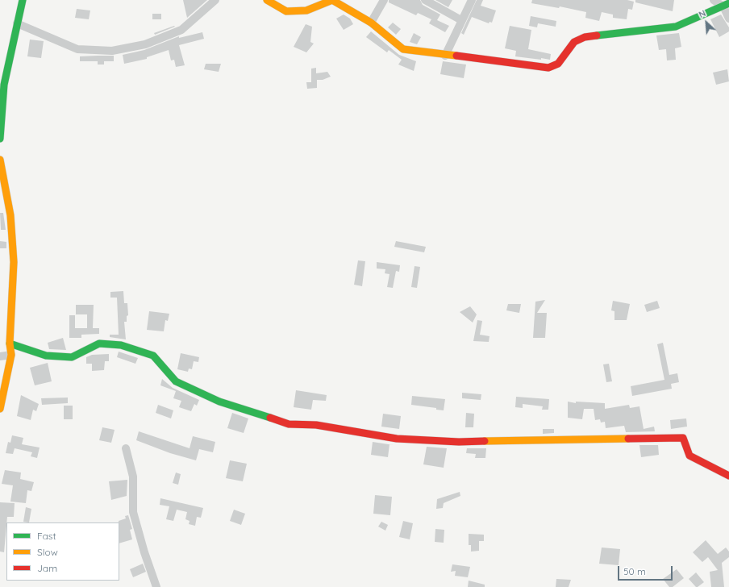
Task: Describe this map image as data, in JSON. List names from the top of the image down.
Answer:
{
  "legend": ["Fast", "Slow", "Jam"],
  "scale_bar": "50 m",
  "north": "top left"
}
